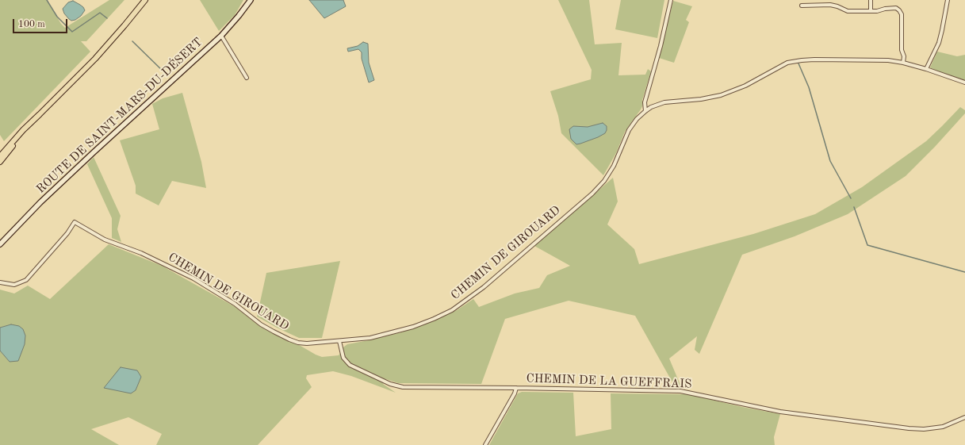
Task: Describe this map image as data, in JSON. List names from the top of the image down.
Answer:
{
  "streets": {
    "main road": ["ROUTE DE SAINT-MARS-DU-DÉSERT"],
    "street": ["CHEMIN DE GIROUARD", "CHEMIN DE LA GUEFFRAIS"]
  },
  "crossings": [
    ["CHEMIN DE GIROUARD", "CHEMIN DE LA GUEFFRAIS"]
  ],
  "scale_bar": "100 m"
}
